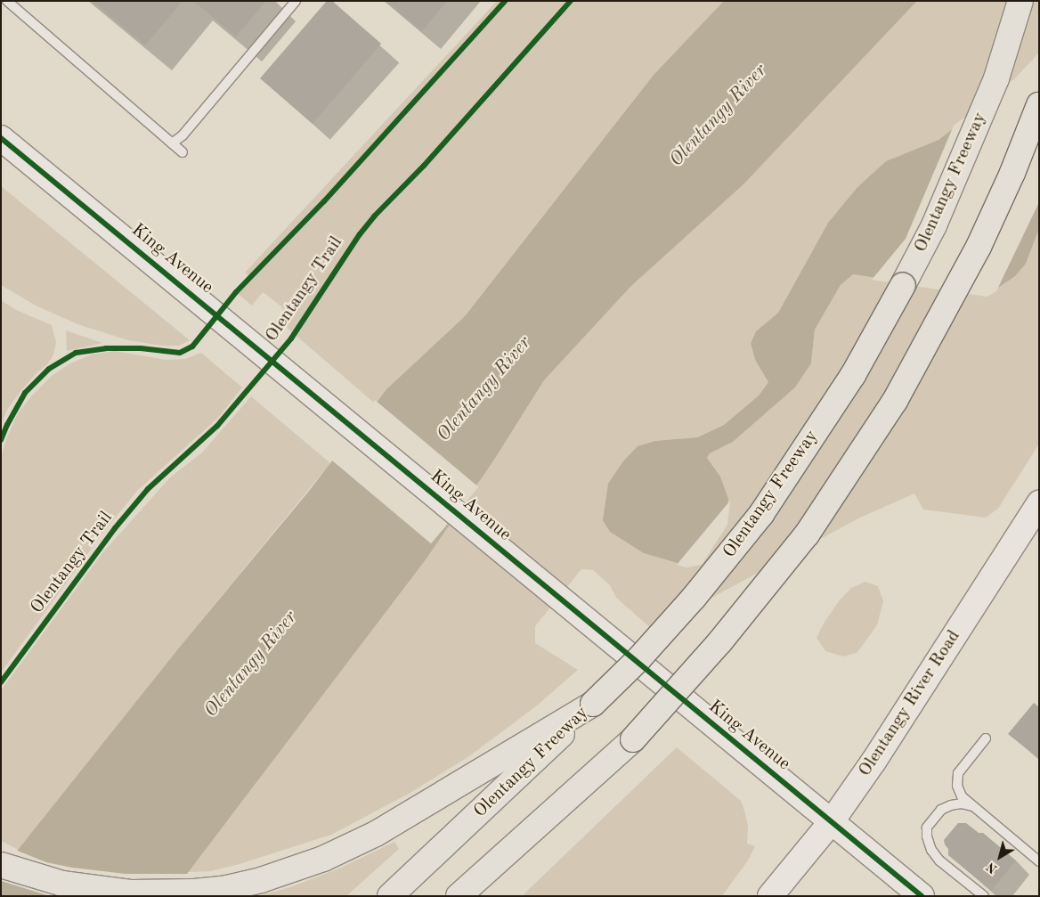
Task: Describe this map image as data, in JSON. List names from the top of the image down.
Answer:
{
  "streets": {
    "highway": ["Olentangy Freeway"],
    "street": ["King Avenue", "Olentangy River Road"],
    "cycle path": ["Olentangy Trail"]
  },
  "crossings": [
    ["King Avenue", "Olentangy River Road"]
  ],
  "water": ["Olentangy River"],
  "north": "bottom left"
}
